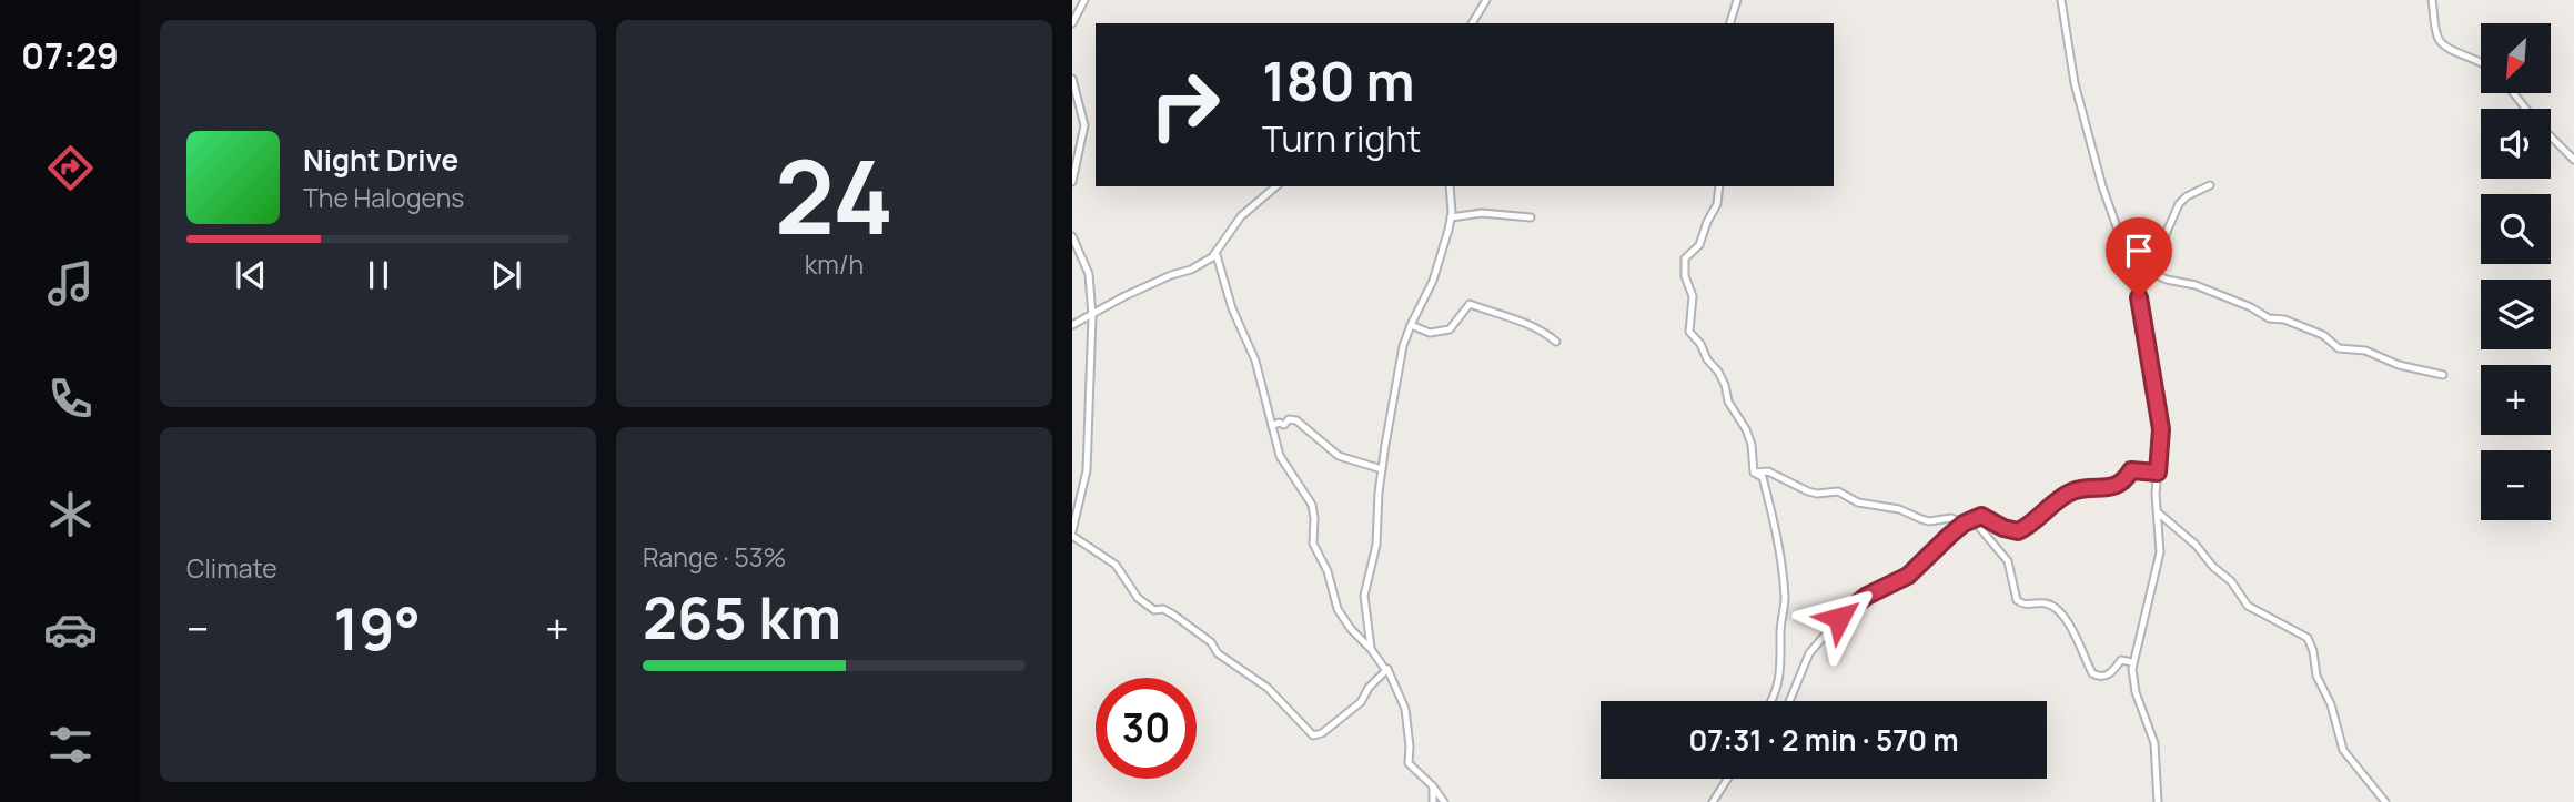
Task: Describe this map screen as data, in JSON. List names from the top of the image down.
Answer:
{
  "north": "bottom left",
  "page": {
    "tabs": "07:29",
    "tile": [
      ["24", "km/h"],
      "Climate",
      ["Range · 53%", "265 km"]
    ],
    "map_buttons": ["+", "−"],
    "turn": ["180 m", "Turn right"],
    "song": ["Night Drive", "The Halogens"],
    "heat": ["−", "19°", "+"],
    "limit": "30",
    "trip": "07:31 · 2 min · 570 m"
  }
}
